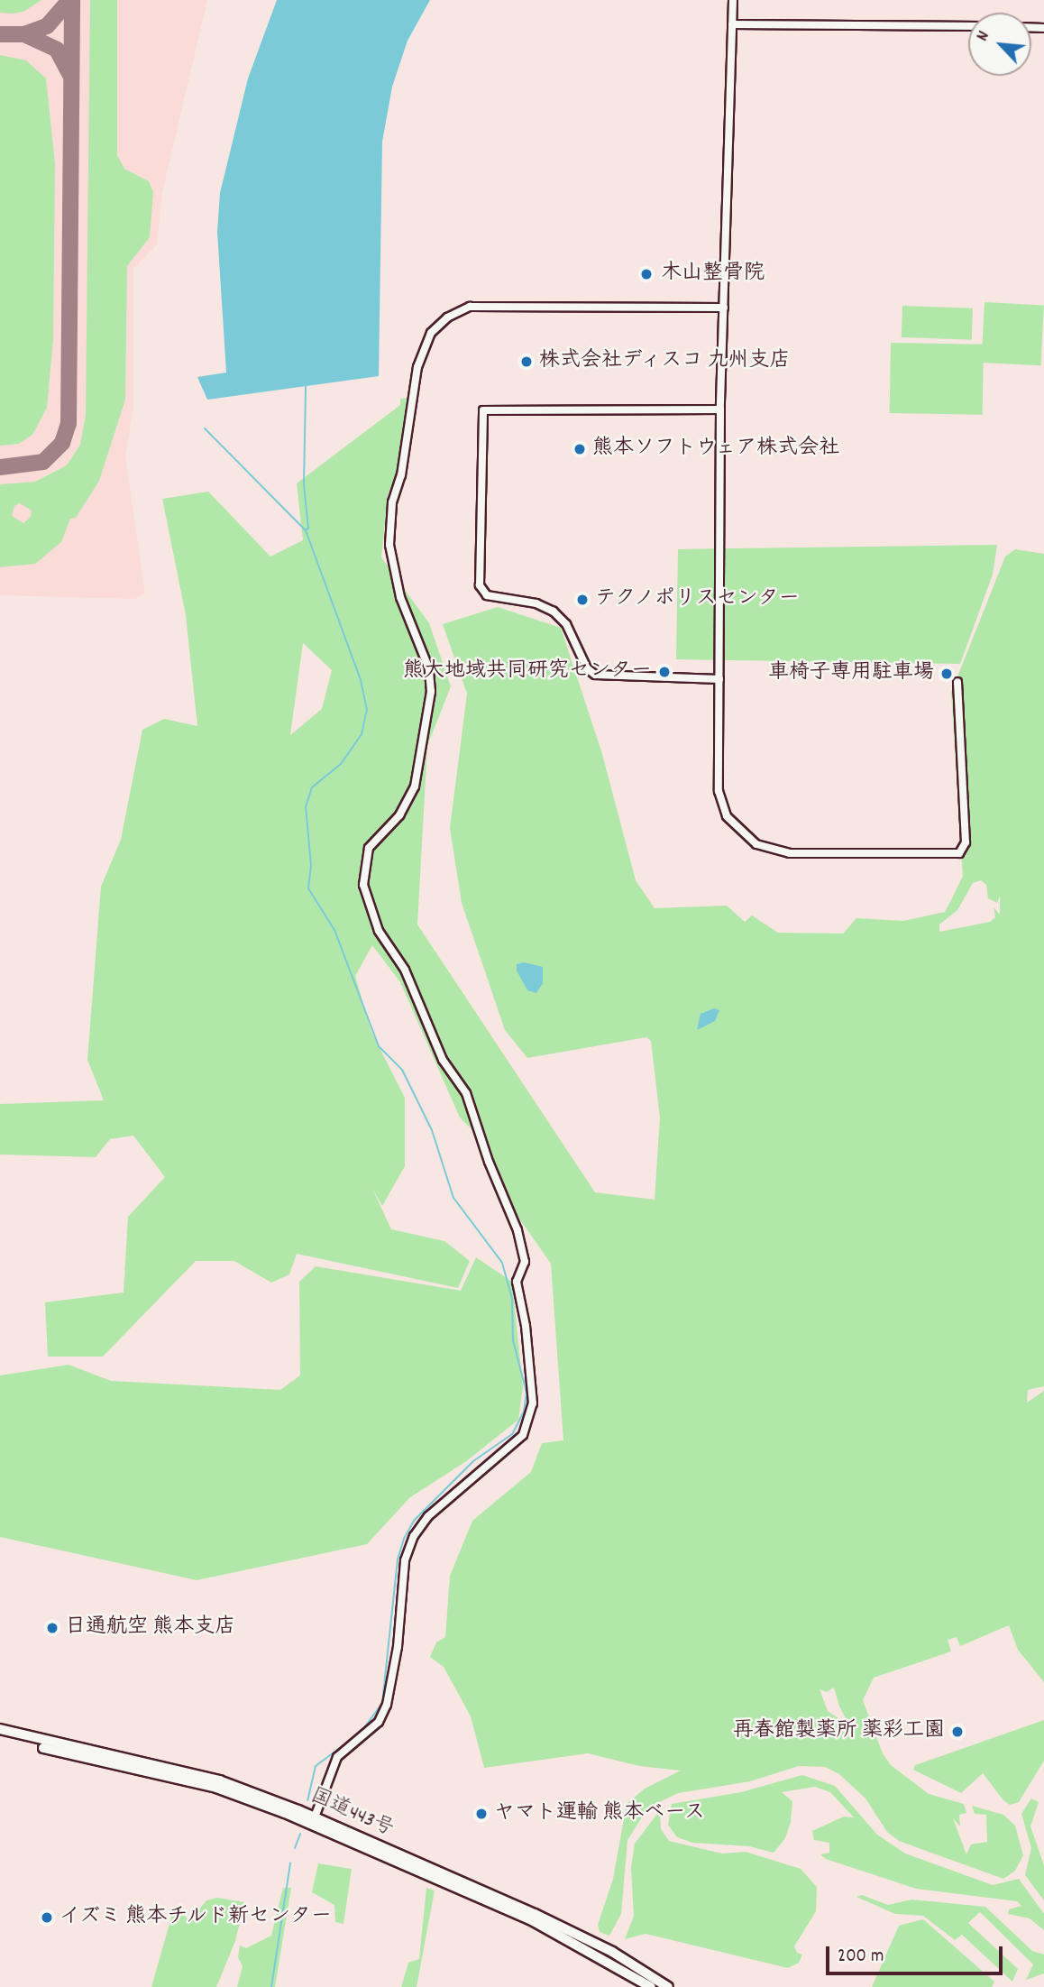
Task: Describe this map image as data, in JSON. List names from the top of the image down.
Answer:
{
  "streets": {
    "highway": ["国道443号"]
  },
  "places": [
    "木山整骨院",
    "株式会社ディスコ 九州支店",
    "熊本ソフトウェア株式会社",
    "テクノポリスセンター",
    "熊大地域共同研究センター",
    "車椅子専用駐車場",
    "日通航空 熊本支店",
    "再春館製薬所 薬彩工園",
    "ヤマト運輸 熊本ベース",
    "イズミ 熊本チルド新センター"
  ],
  "scale_bar": "200 m",
  "north": "top left"
}
